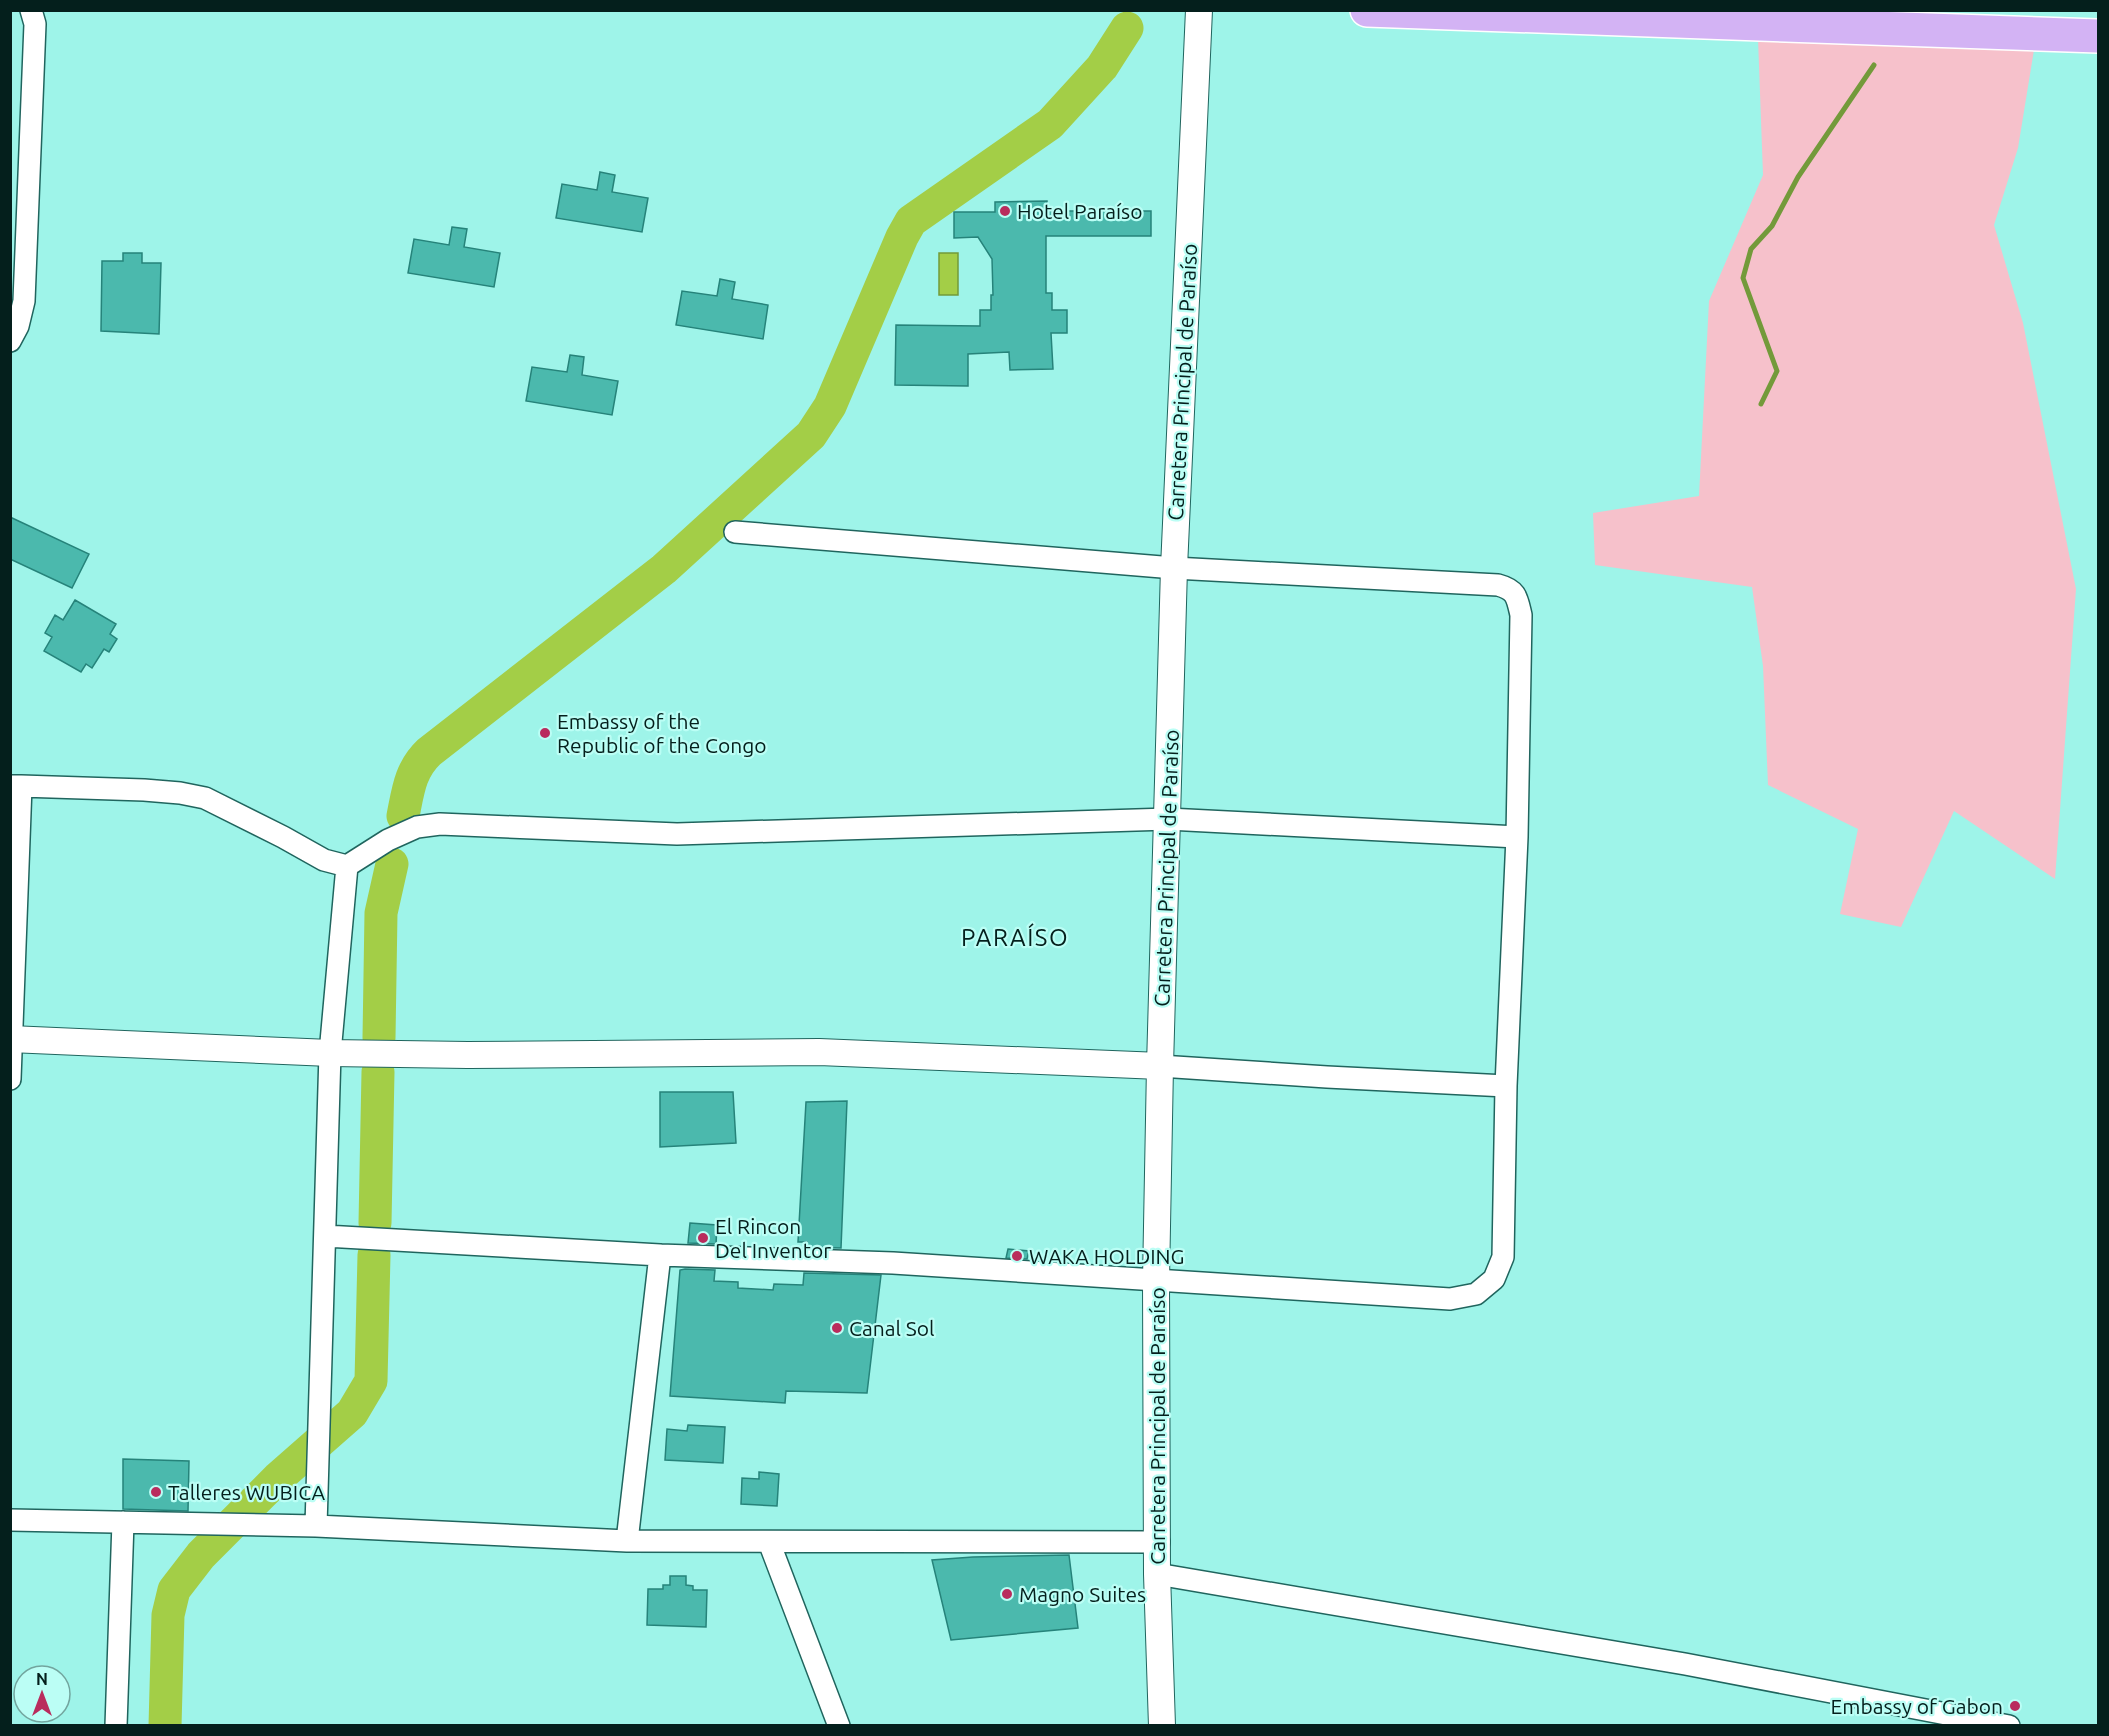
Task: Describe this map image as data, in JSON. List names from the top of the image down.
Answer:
{
  "streets": {
    "street": ["Carretera Principal de Paraíso"]
  },
  "districts": ["PARAÍSO"],
  "places": [
    "Hotel Paraíso",
    "Embassy of the Republic of the Congo",
    "El Rincon Del Inventor",
    "WAKA HOLDING",
    "Canal Sol",
    "Talleres WUBICA",
    "Magno Suites",
    "Embassy of Gabon"
  ],
  "north": "top"
}
